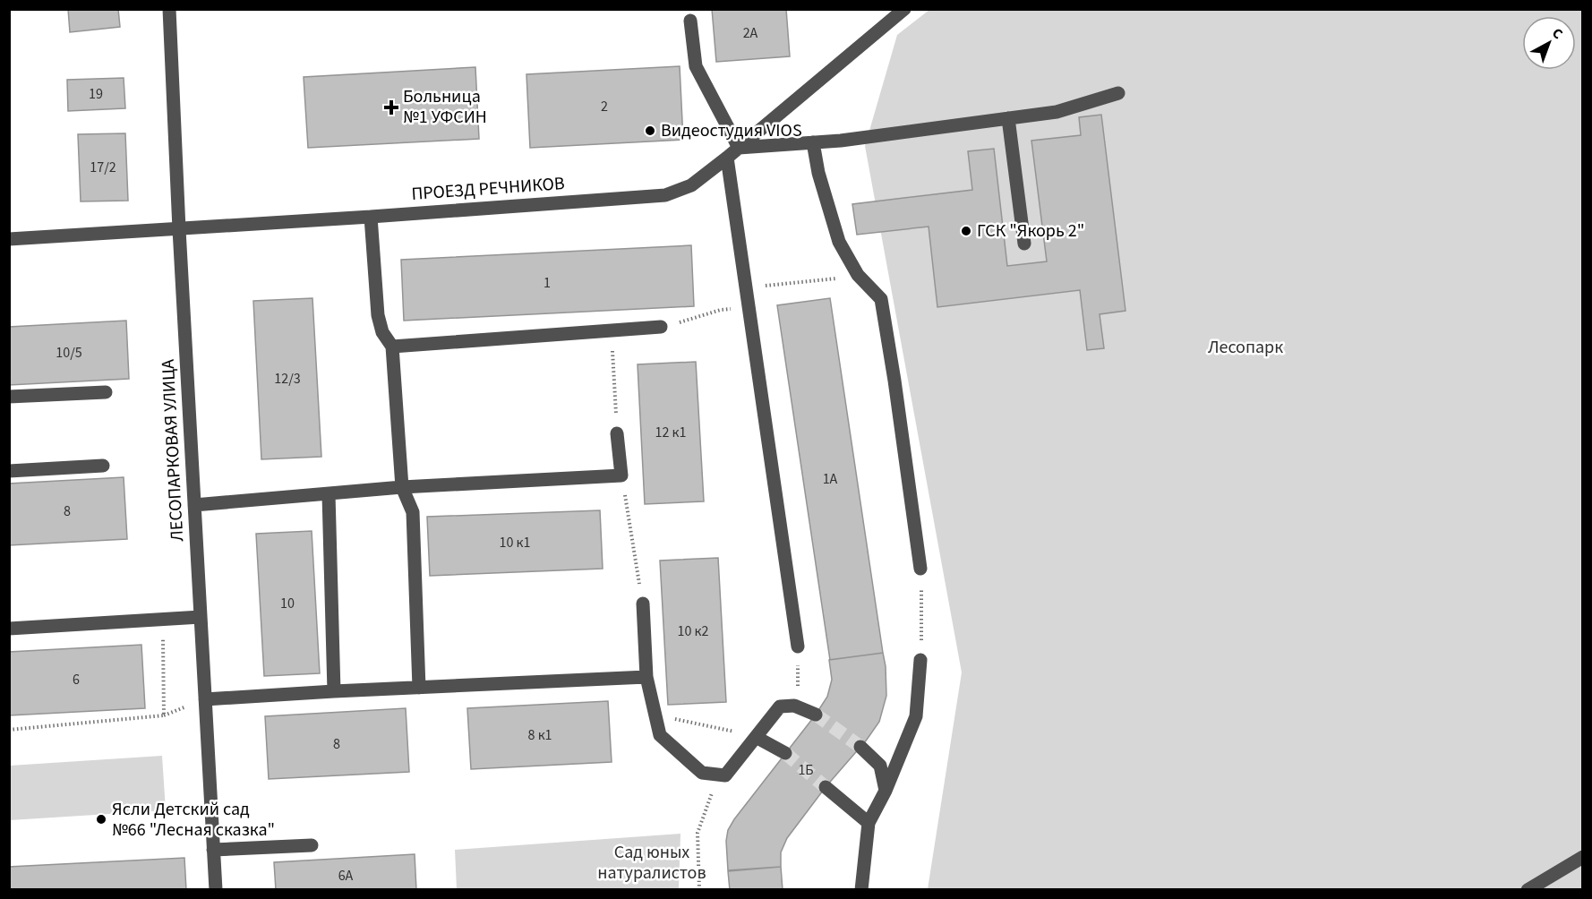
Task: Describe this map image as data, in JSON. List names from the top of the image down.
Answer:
{
  "streets": {
    "street": ["ПРОЕЗД РЕЧНИКОВ", "ЛЕСОПАРКОВАЯ УЛИЦА"]
  },
  "crossings": [
    ["ПРОЕЗД РЕЧНИКОВ", "ЛЕСОПАРКОВАЯ УЛИЦА"]
  ],
  "parks": ["Лесопарк", "Сад юных натуралистов"],
  "places": {
    "health": ["Больница №1 УФСИН"],
    "other": ["Видеостудия VIOS", "ГСК \"Якорь 2\"", "Ясли Детский сад №66 \"Лесная сказка\""]
  },
  "house_numbers": [
    "2А",
    "19",
    "2",
    "17/2",
    "1",
    "10/5",
    "12/3",
    "12 к1",
    "1А",
    "8",
    "10 к1",
    "10",
    "10 к2",
    "6",
    "8 к1",
    "8",
    "1Б",
    "6А"
  ],
  "north": "top right"
}
